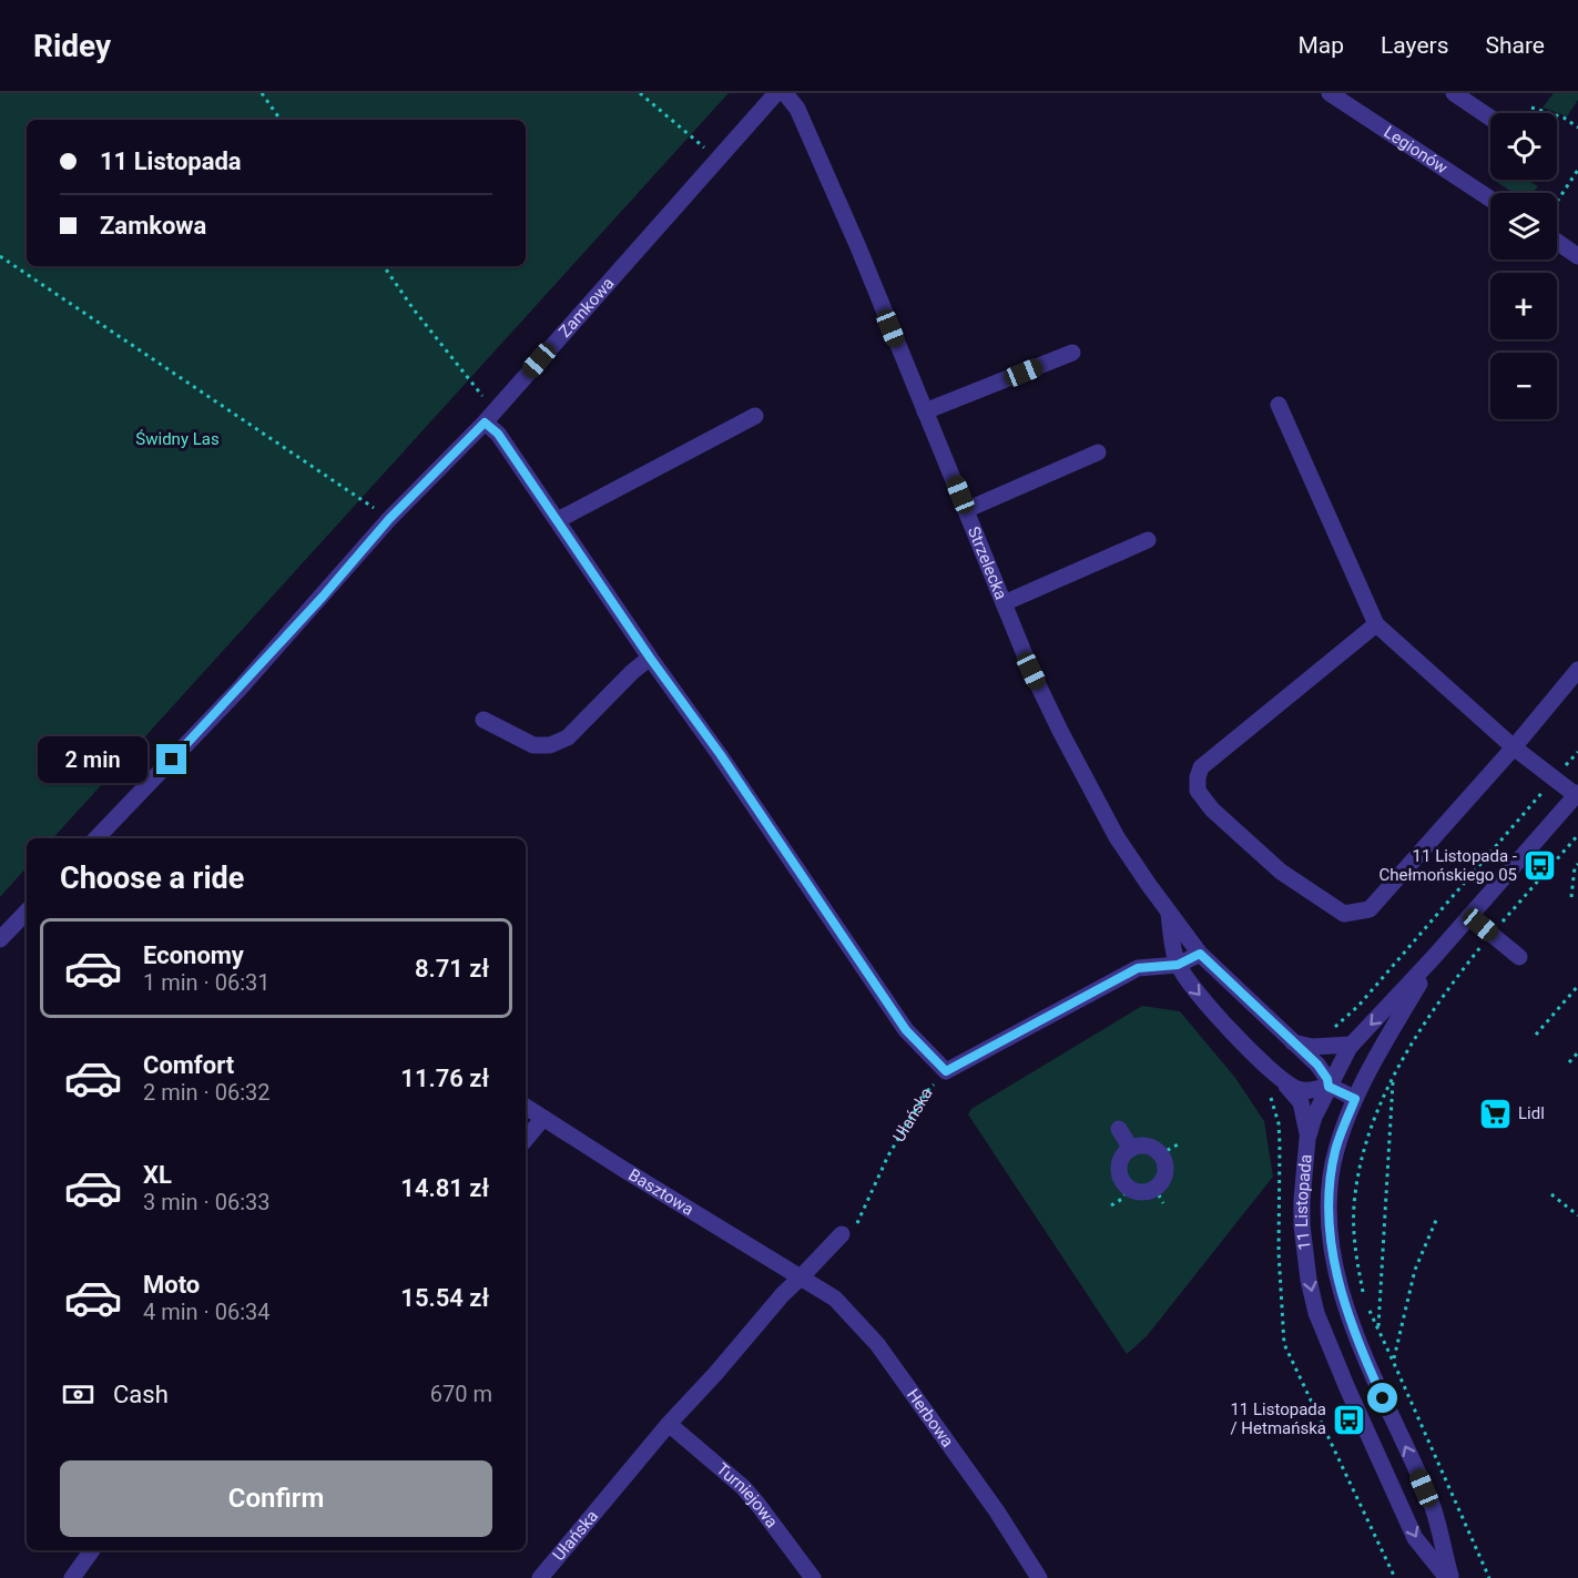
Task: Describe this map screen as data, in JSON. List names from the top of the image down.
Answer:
{
  "streets": {
    "street": [
      "Legionów",
      "Zamkowa",
      "Strzelecka",
      "Ułańska",
      "Basztowa",
      "11 Listopada",
      "Herbowa",
      "Turniejowa"
    ]
  },
  "crossings": [
    ["Strzelecka", "Ułańska"],
    ["Strzelecka", "11 Listopada"],
    ["Ułańska", "Basztowa"],
    ["Ułańska", "Herbowa"],
    ["Ułańska", "Turniejowa"],
    ["Basztowa", "Herbowa"]
  ],
  "parks": ["Świdny Las"],
  "places": {
    "bus stop": ["11 Listopada - Chełmońskiego 05", "11 Listopada / Hetmańska"],
    "supermarket": ["Lidl"]
  },
  "page": {
    "header": "Ridey",
    "nav": ["Map", "Layers", "Share"],
    "map_buttons": ["+", "−"],
    "banner": ["11 Listopada", "Zamkowa"],
    "bubble": "2 min",
    "heading": "Choose a ride",
    "list": [
      {
        "name": "Economy",
        "note": "1 min · 06:31",
        "value": "8.71 zł"
      },
      {
        "name": "Comfort",
        "note": "2 min · 06:32",
        "value": "11.76 zł"
      },
      {
        "name": "XL",
        "note": "3 min · 06:33",
        "value": "14.81 zł"
      },
      {
        "name": "Moto",
        "note": "4 min · 06:34",
        "value": "15.54 zł"
      }
    ],
    "pay": ["Cash", "670 m"],
    "buttons": "Confirm"
  }
}
